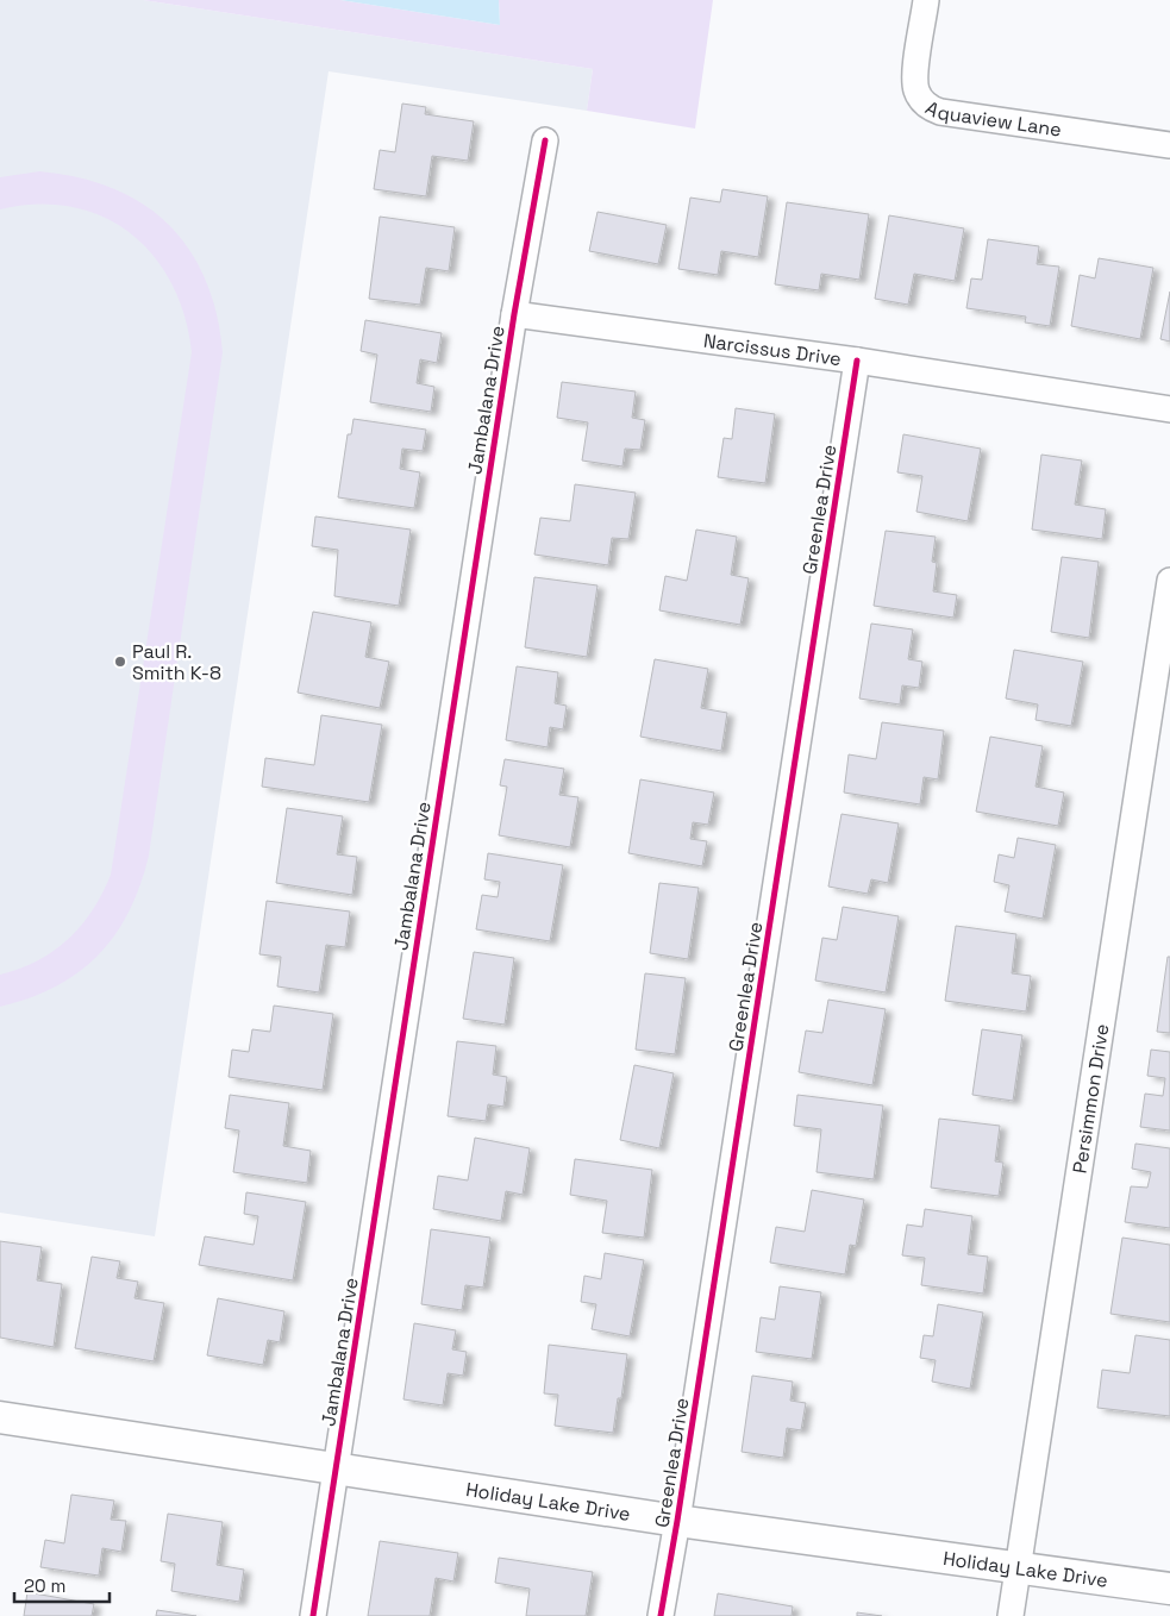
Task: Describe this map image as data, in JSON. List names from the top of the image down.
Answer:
{
  "streets": {
    "street": [
      "Aquaview Lane",
      "Narcissus Drive",
      "Jambalana Drive",
      "Greenlea Drive",
      "Persimmon Drive",
      "Holiday Lake Drive"
    ]
  },
  "crossings": [
    ["Narcissus Drive", "Jambalana Drive"],
    ["Narcissus Drive", "Greenlea Drive"],
    ["Jambalana Drive", "Holiday Lake Drive"],
    ["Greenlea Drive", "Holiday Lake Drive"],
    ["Persimmon Drive", "Holiday Lake Drive"]
  ],
  "places": ["Paul R. Smith K-8"],
  "scale_bar": "20 m"
}
